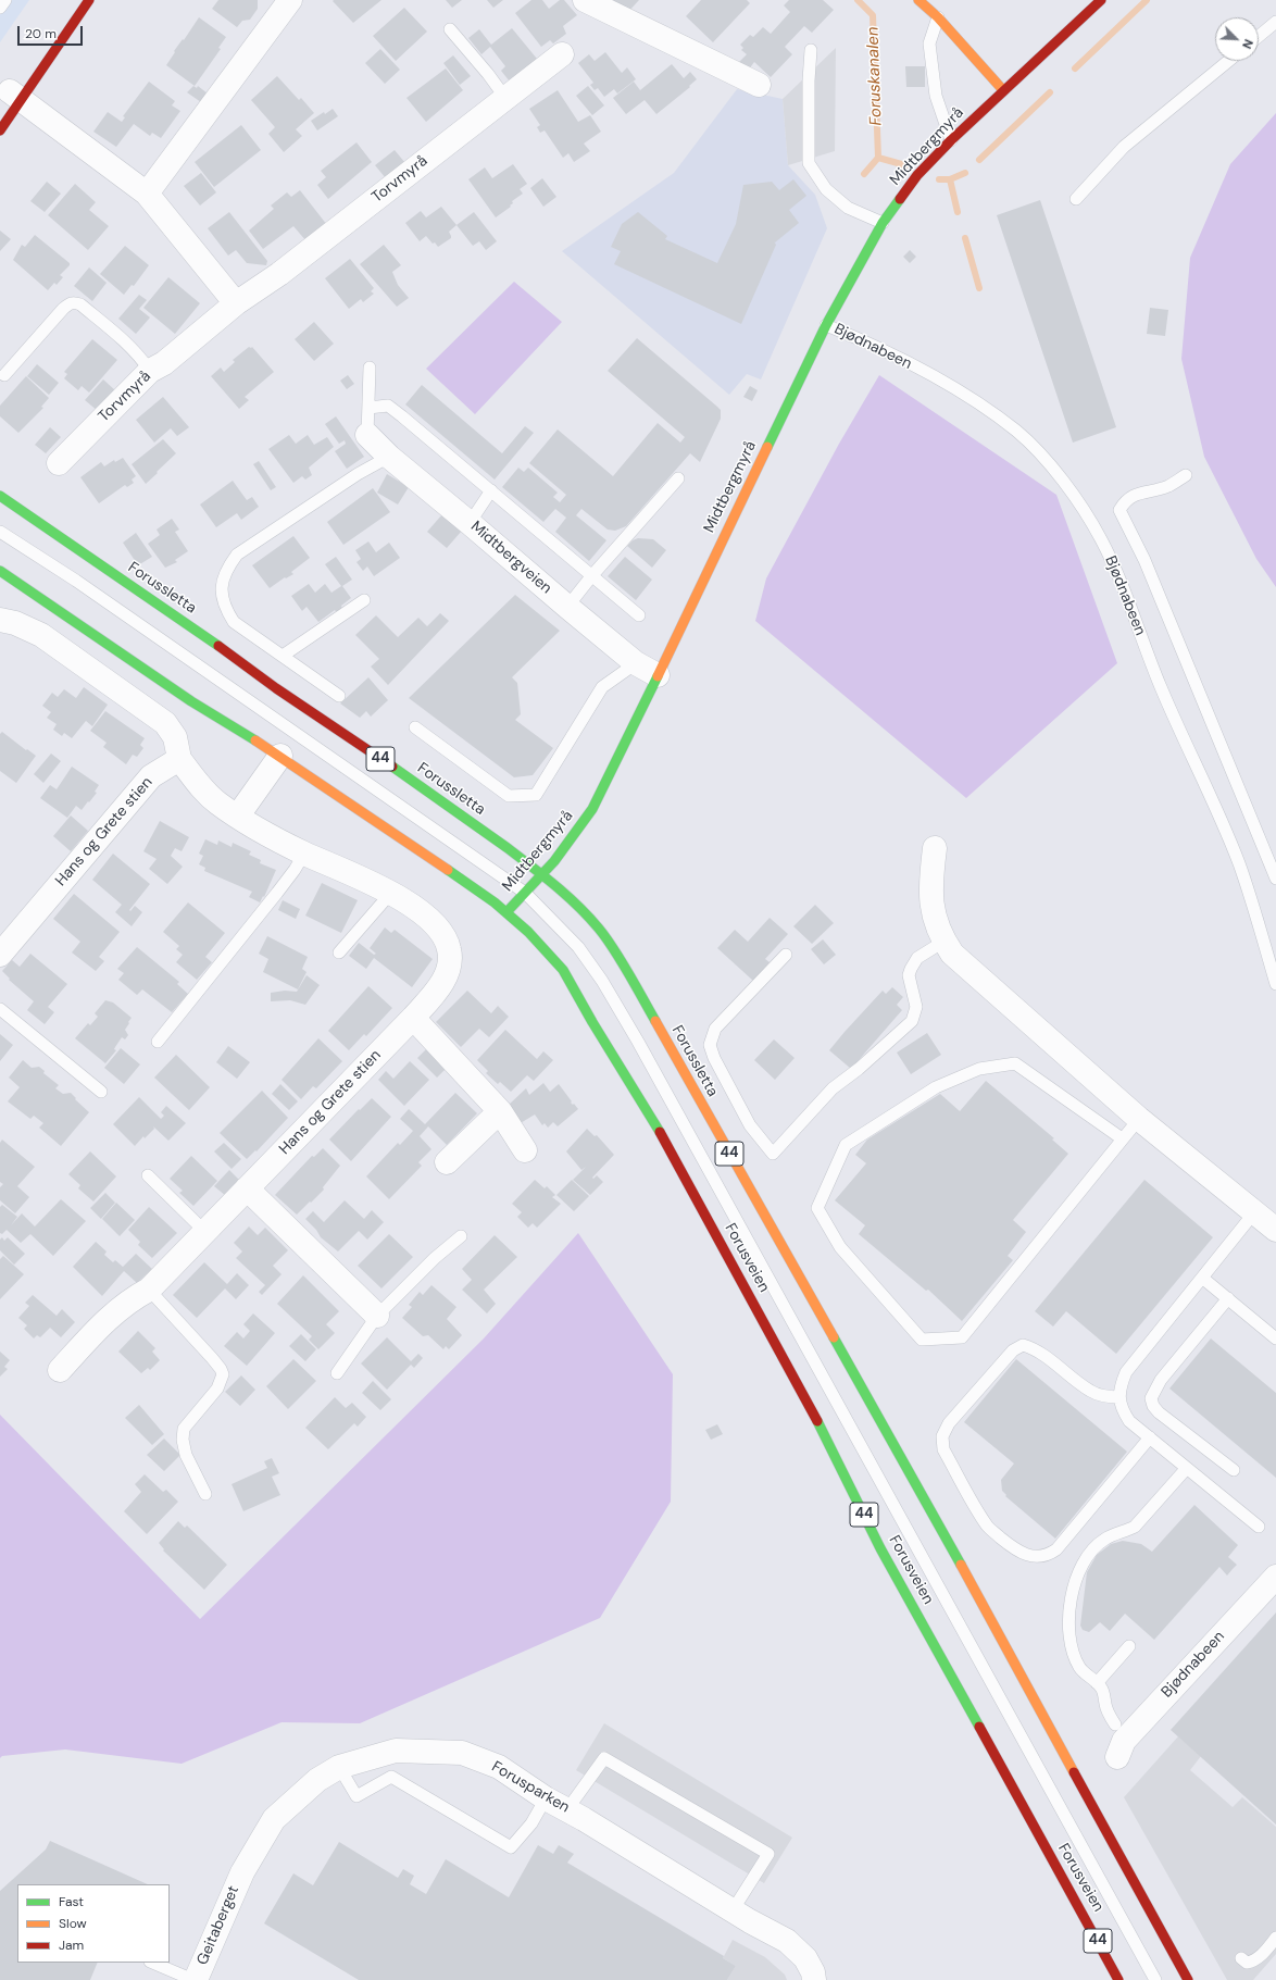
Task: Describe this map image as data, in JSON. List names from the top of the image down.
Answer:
{
  "streets": {
    "main road": [
      "Midtbergmyrå",
      "Forussletta",
      "44",
      "Forusveien"
    ],
    "street": [
      "Torvmyrå",
      "Bjødnabeen",
      "Midtbergveien",
      "Hans og Grete stien",
      "Forusparken",
      "Geitaberget"
    ]
  },
  "crossings": [
    ["Midtbergmyrå", "Bjødnabeen"],
    ["Midtbergmyrå", "Midtbergveien"],
    ["Midtbergmyrå", "Forussletta"],
    ["Midtbergmyrå", "44"],
    ["Midtbergmyrå", "Forusveien"],
    ["44", "Forusveien"],
    ["Forusparken", "Geitaberget"]
  ],
  "water": ["Foruskanalen"],
  "legend": ["Fast", "Slow", "Jam"],
  "scale_bar": "20 m",
  "north": "bottom right"
}
